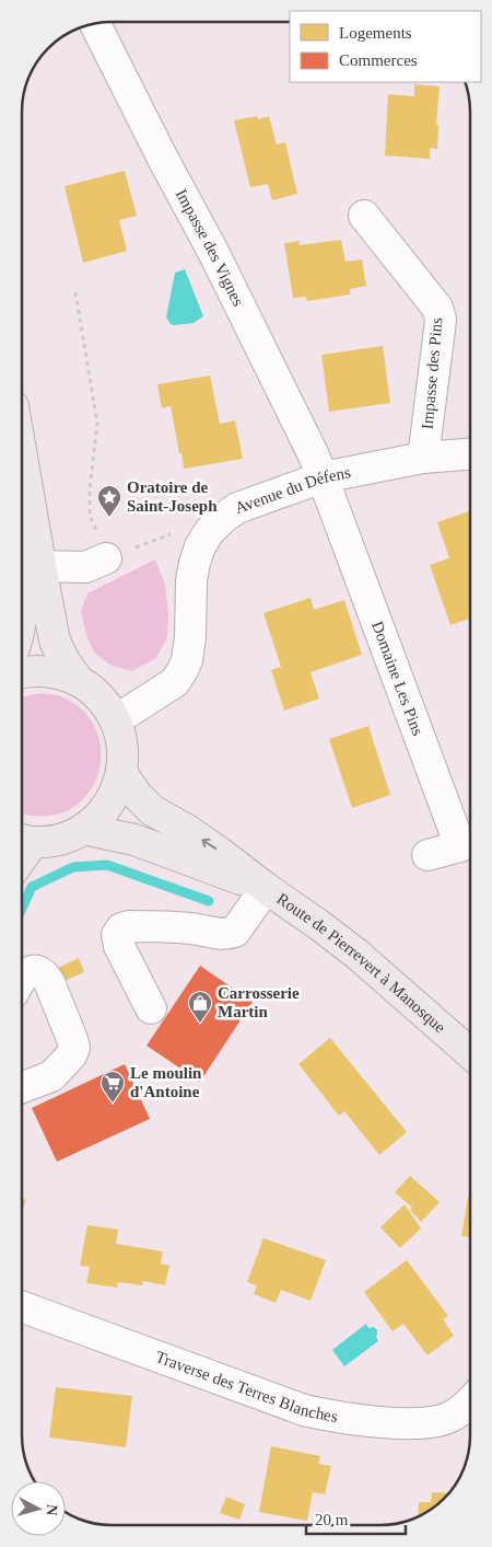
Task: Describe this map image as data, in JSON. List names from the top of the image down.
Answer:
{
  "streets": {
    "main road": ["Route de Pierrevert à Manosque"],
    "street": [
      "Impasse des Vignes",
      "Impasse des Pins",
      "Avenue du Défens",
      "Domaine Les Pins",
      "Traverse des Terres Blanches"
    ]
  },
  "crossings": [
    ["Impasse des Vignes", "Avenue du Défens"],
    ["Impasse des Vignes", "Domaine Les Pins"],
    ["Impasse des Pins", "Avenue du Défens"],
    ["Avenue du Défens", "Domaine Les Pins"]
  ],
  "places": {
    "place": ["Oratoire de Saint-Joseph"],
    "shop": ["Carrosserie Martin"],
    "supermarket": ["Le moulin d'Antoine"]
  },
  "legend": ["Logements", "Commerces"],
  "scale_bar": "20 m",
  "north": "right"
}
